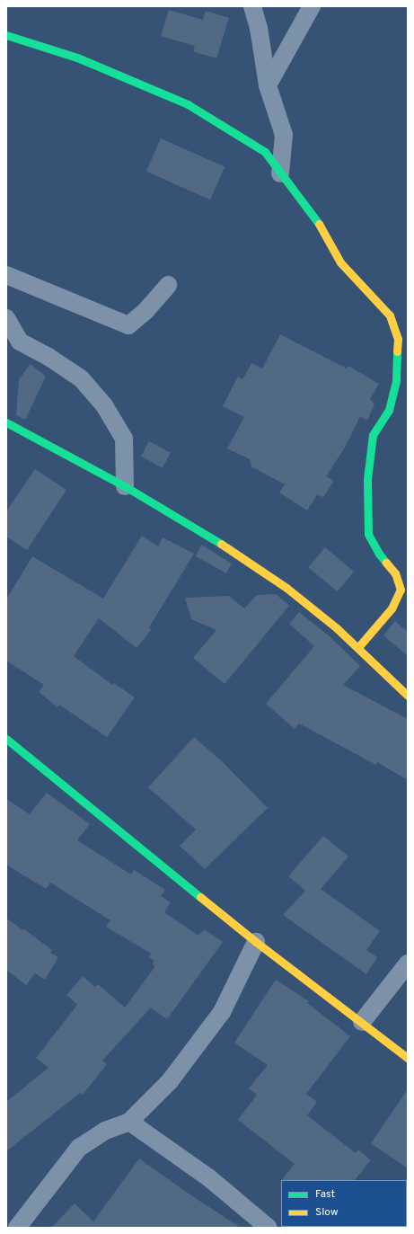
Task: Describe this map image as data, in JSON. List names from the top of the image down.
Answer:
{
  "legend": ["Fast", "Slow"]
}
